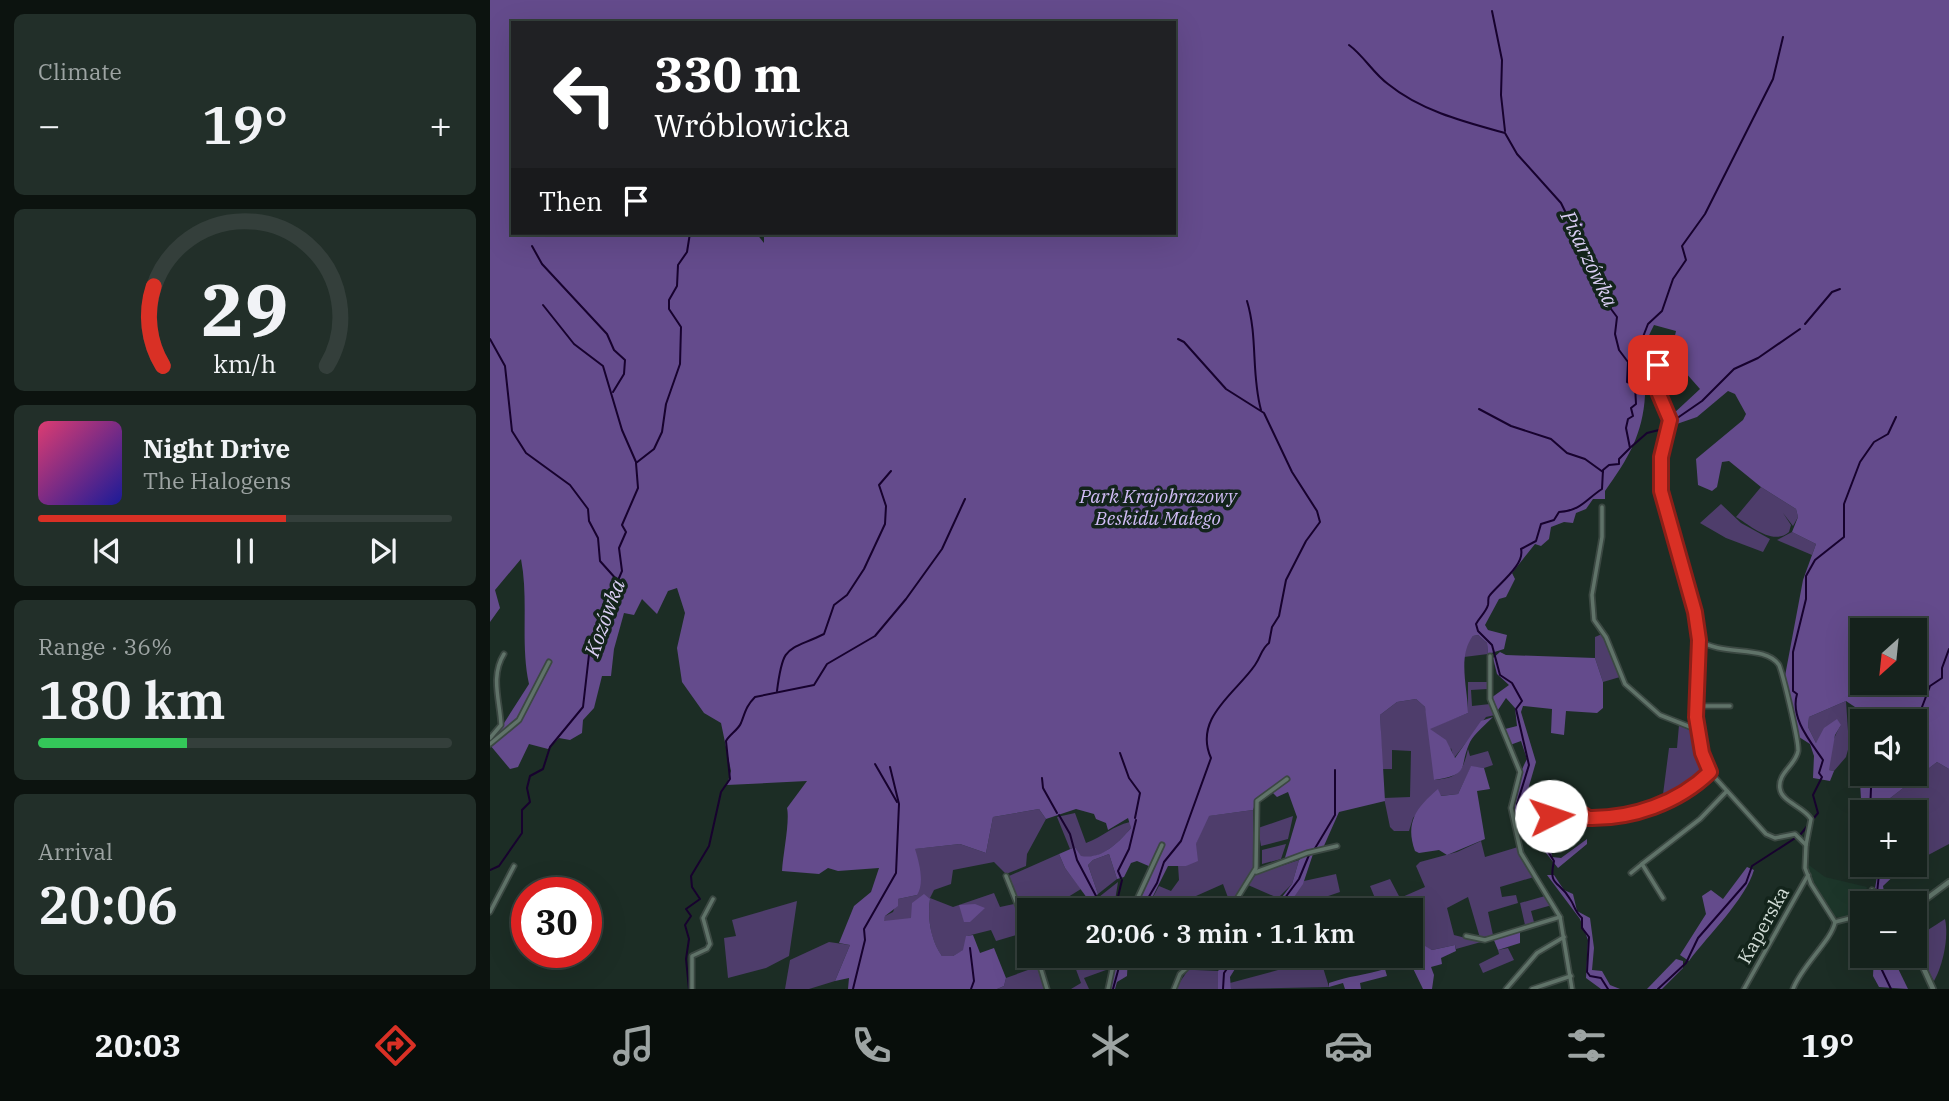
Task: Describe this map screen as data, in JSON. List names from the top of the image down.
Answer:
{
  "streets": {
    "street": ["Kaperska"]
  },
  "water": ["Pisarzówka", "Kozówka"],
  "parks": ["Park Krajobrazowy Beskidu Małego"],
  "north": "bottom left",
  "page": {
    "tile": [
      "Climate",
      ["Range · 36%", "180 km"],
      ["Arrival", "20:06"]
    ],
    "turn": ["330 m", "Wróblowicka"],
    "heat": ["−", "19°", "+"],
    "then": "Then",
    "song": ["Night Drive", "The Halogens"],
    "map_buttons": ["+", "−"],
    "limit": "30",
    "trip": "20:06 · 3 min · 1.1 km",
    "tabs": ["20:03", "19°"],
    "gauge": ["29", "km/h"]
  }
}
